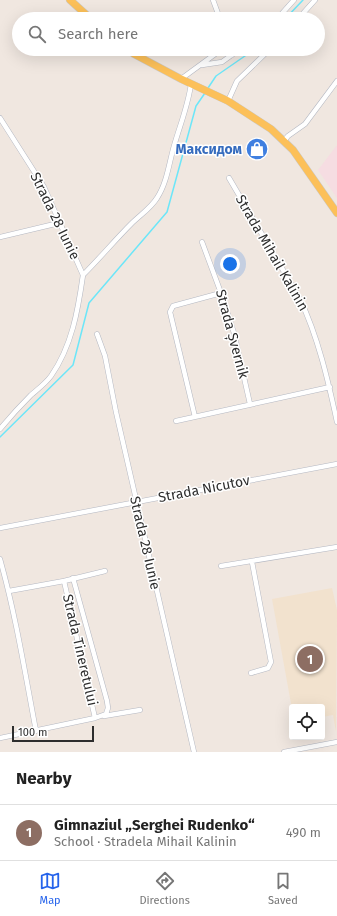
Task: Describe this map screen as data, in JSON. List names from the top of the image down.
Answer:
{
  "streets": {
    "street": [
      "Strada 28 Iunie",
      "Strada Mihail Kalinin",
      "Strada Șvernik",
      "Strada Nicutov",
      "Strada Tineretului"
    ]
  },
  "crossings": [
    ["Strada 28 Iunie", "Strada Nicutov"]
  ],
  "places": {
    "shop": ["Максидом"]
  },
  "scale_bar": "100 m",
  "page": {
    "search": "Search here",
    "pins": "1",
    "scale": "100 m",
    "heading": "Nearby",
    "list": [
      {
        "mark": "1",
        "name": "Gimnaziul „Serghei Rudenko“",
        "note": "School · Stradela Mihail Kalinin",
        "value": "490 m"
      }
    ],
    "nav": ["Map", "Directions", "Saved"]
  }
}
